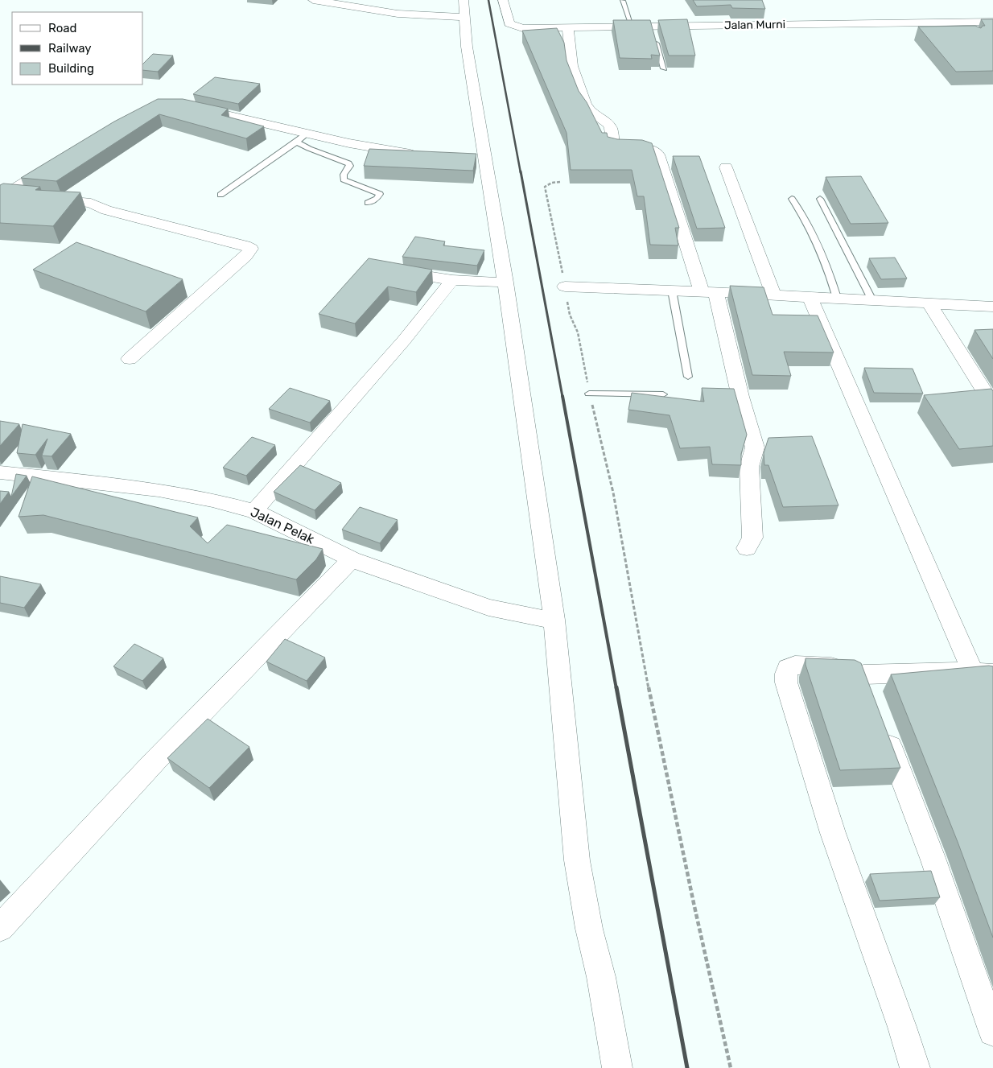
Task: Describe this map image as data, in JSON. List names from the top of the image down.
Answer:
{
  "streets": {
    "street": ["Jalan Murni", "Jalan Pelak"]
  },
  "legend": ["Road", "Railway", "Building"]
}
